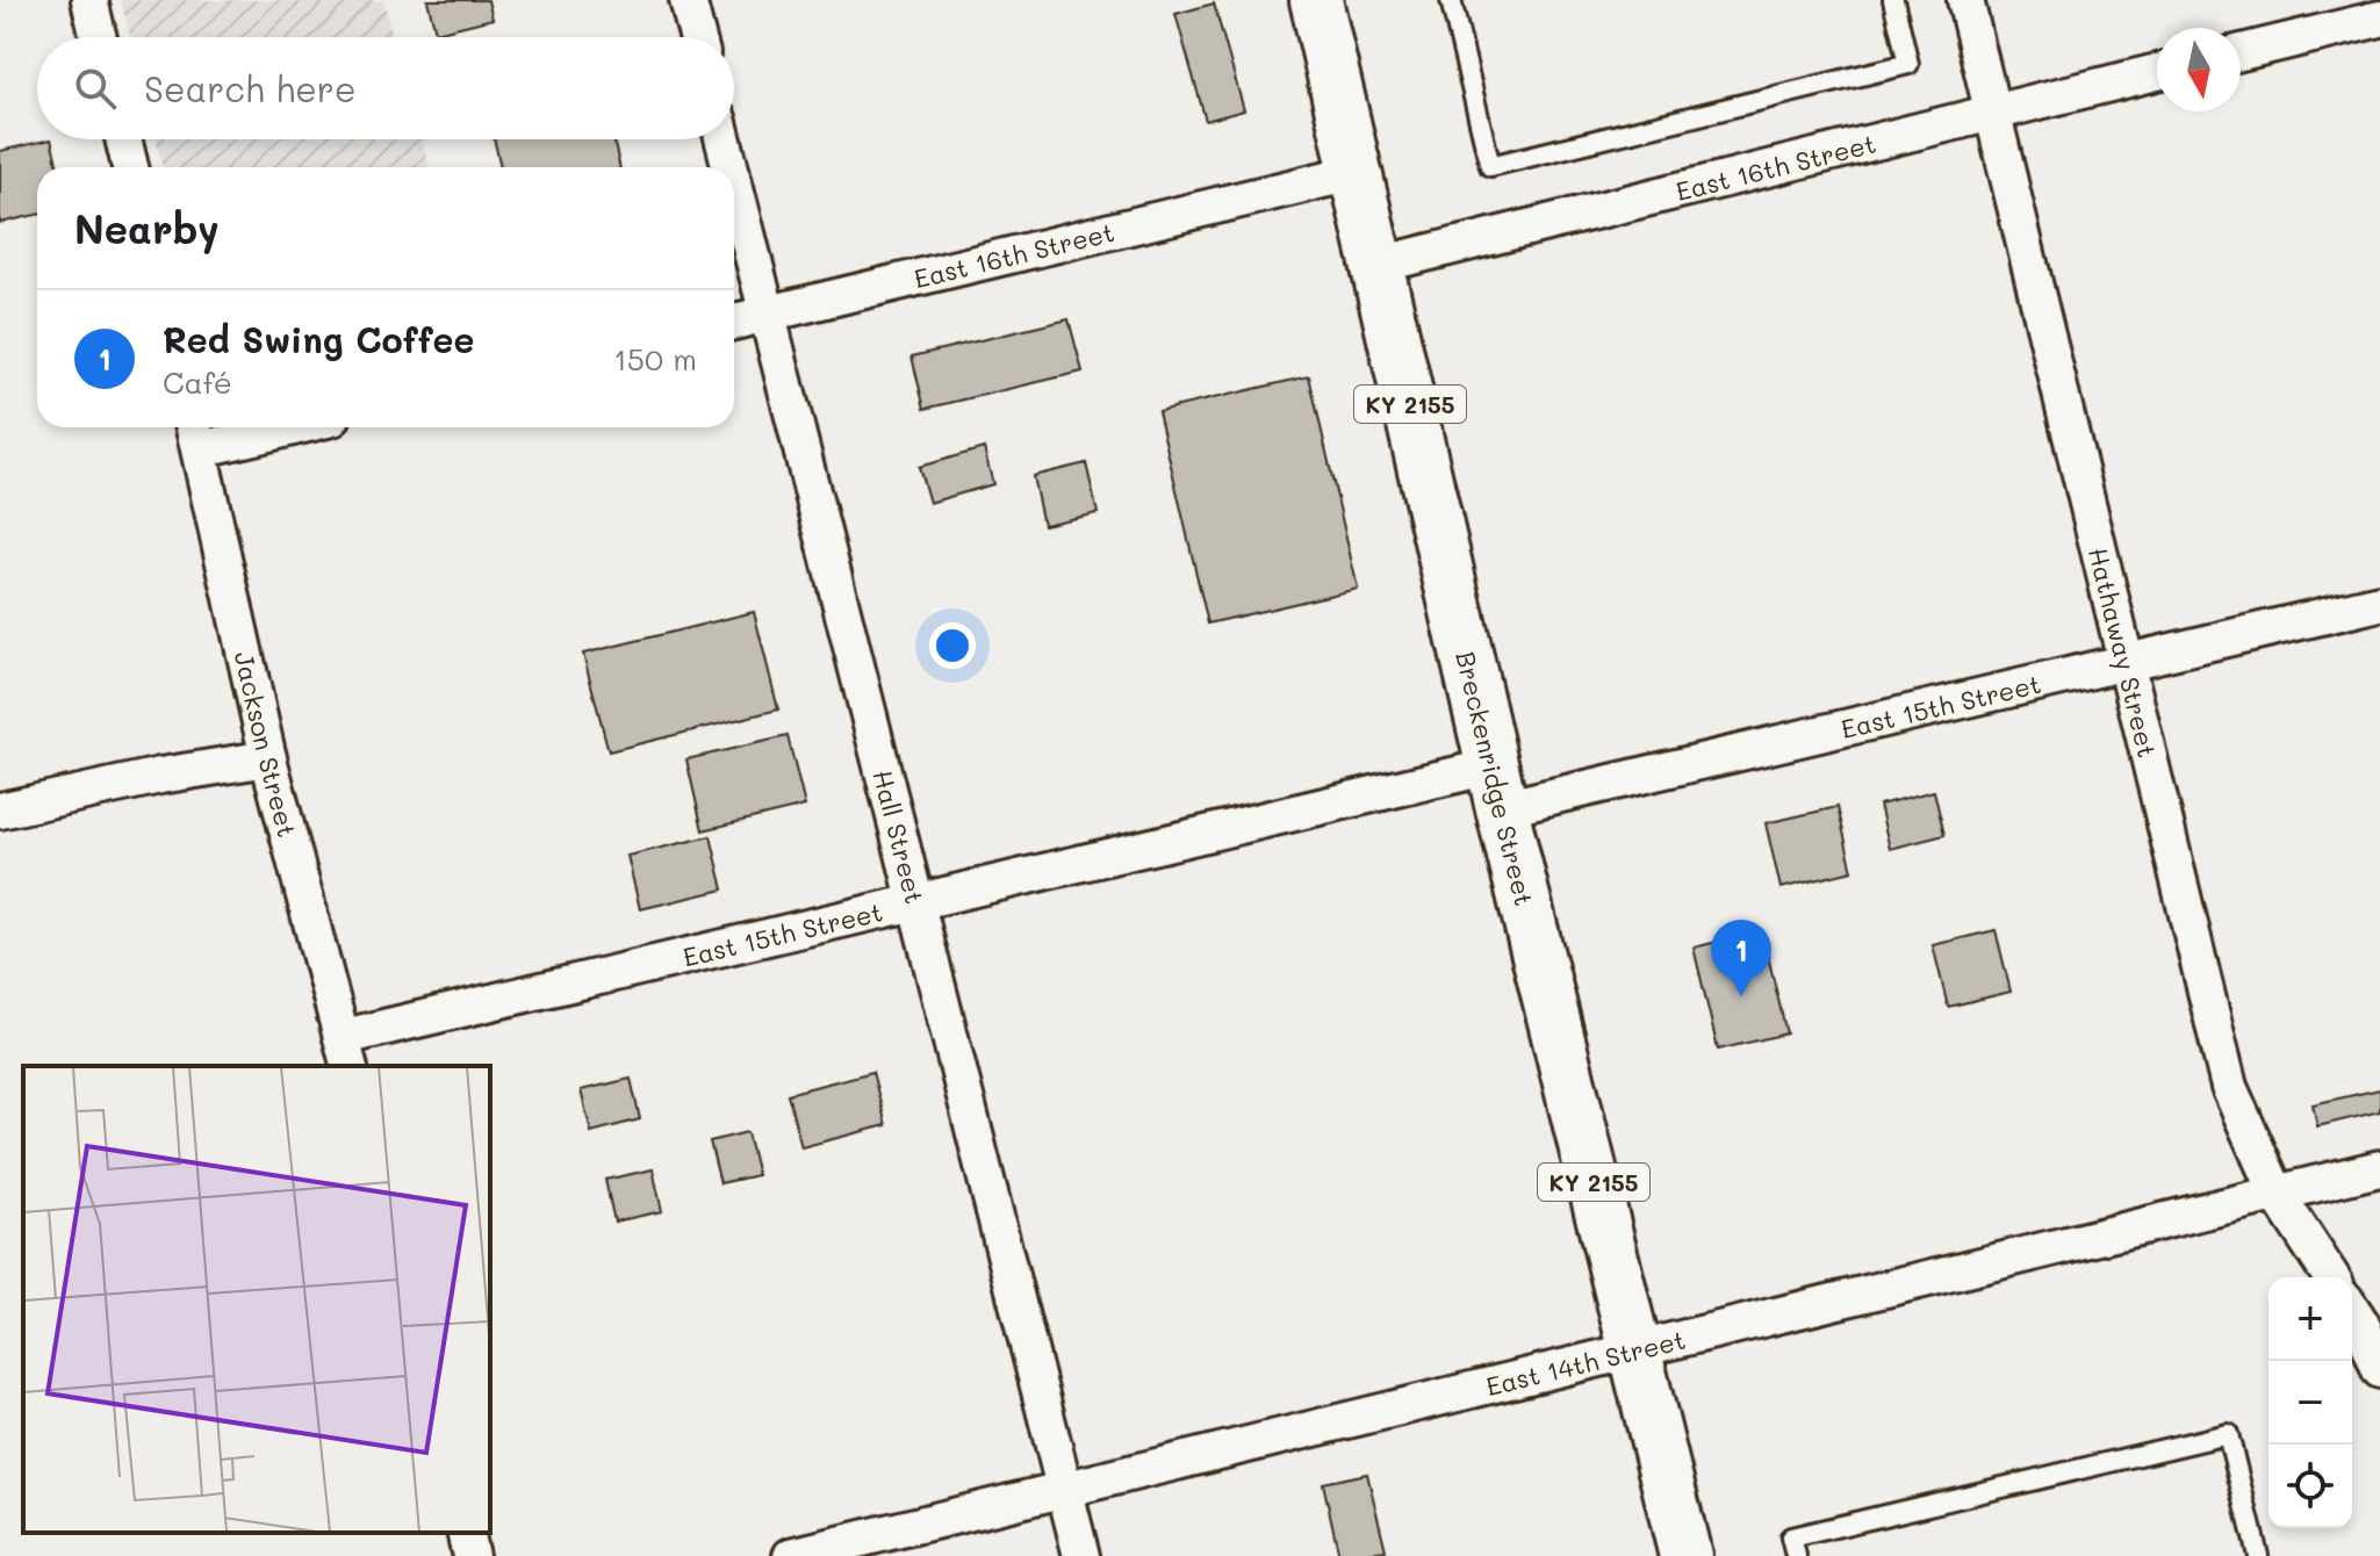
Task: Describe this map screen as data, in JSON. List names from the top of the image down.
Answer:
{
  "streets": {
    "main road": ["KY 2155", "Breckenridge Street"],
    "street": [
      "East 16th Street",
      "Hathaway Street",
      "East 15th Street",
      "Jackson Street",
      "Hall Street",
      "East 14th Street"
    ]
  },
  "crossings": [
    ["East 16th Street", "Hathaway Street"],
    ["East 16th Street", "Breckenridge Street"],
    ["East 16th Street", "Hall Street"],
    ["Hathaway Street", "East 15th Street"],
    ["Hathaway Street", "East 14th Street"],
    ["East 15th Street", "Jackson Street"],
    ["East 15th Street", "Breckenridge Street"],
    ["East 15th Street", "Hall Street"],
    ["Breckenridge Street", "East 14th Street"],
    ["Hall Street", "East 14th Street"]
  ],
  "north": "bottom",
  "page": {
    "search": "Search here",
    "heading": "Nearby",
    "list": [
      {
        "mark": "1",
        "name": "Red Swing Coffee",
        "note": "Café",
        "value": "150 m"
      }
    ],
    "pins": "1",
    "map_buttons": ["+", "−"]
  }
}
